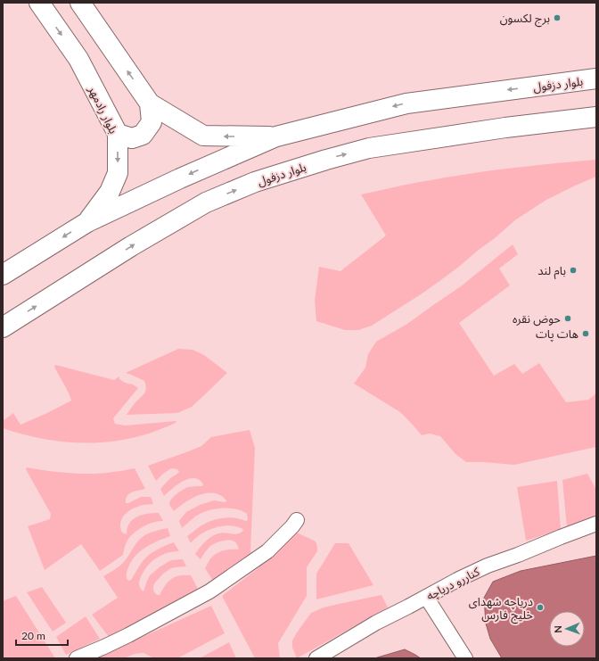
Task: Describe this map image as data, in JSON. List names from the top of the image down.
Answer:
{
  "streets": {
    "street": ["بلوار دزفول", "بلوار رادمهر", "کناررو دریاچه"]
  },
  "crossings": [
    ["بلوار دزفول", "بلوار رادمهر"]
  ],
  "places": [
    "برج لکسون",
    "بام لند",
    "حوض نقره",
    "هات پات",
    "دریاچه شهدای خلیج فارس"
  ],
  "scale_bar": "20 m",
  "north": "left"
}
